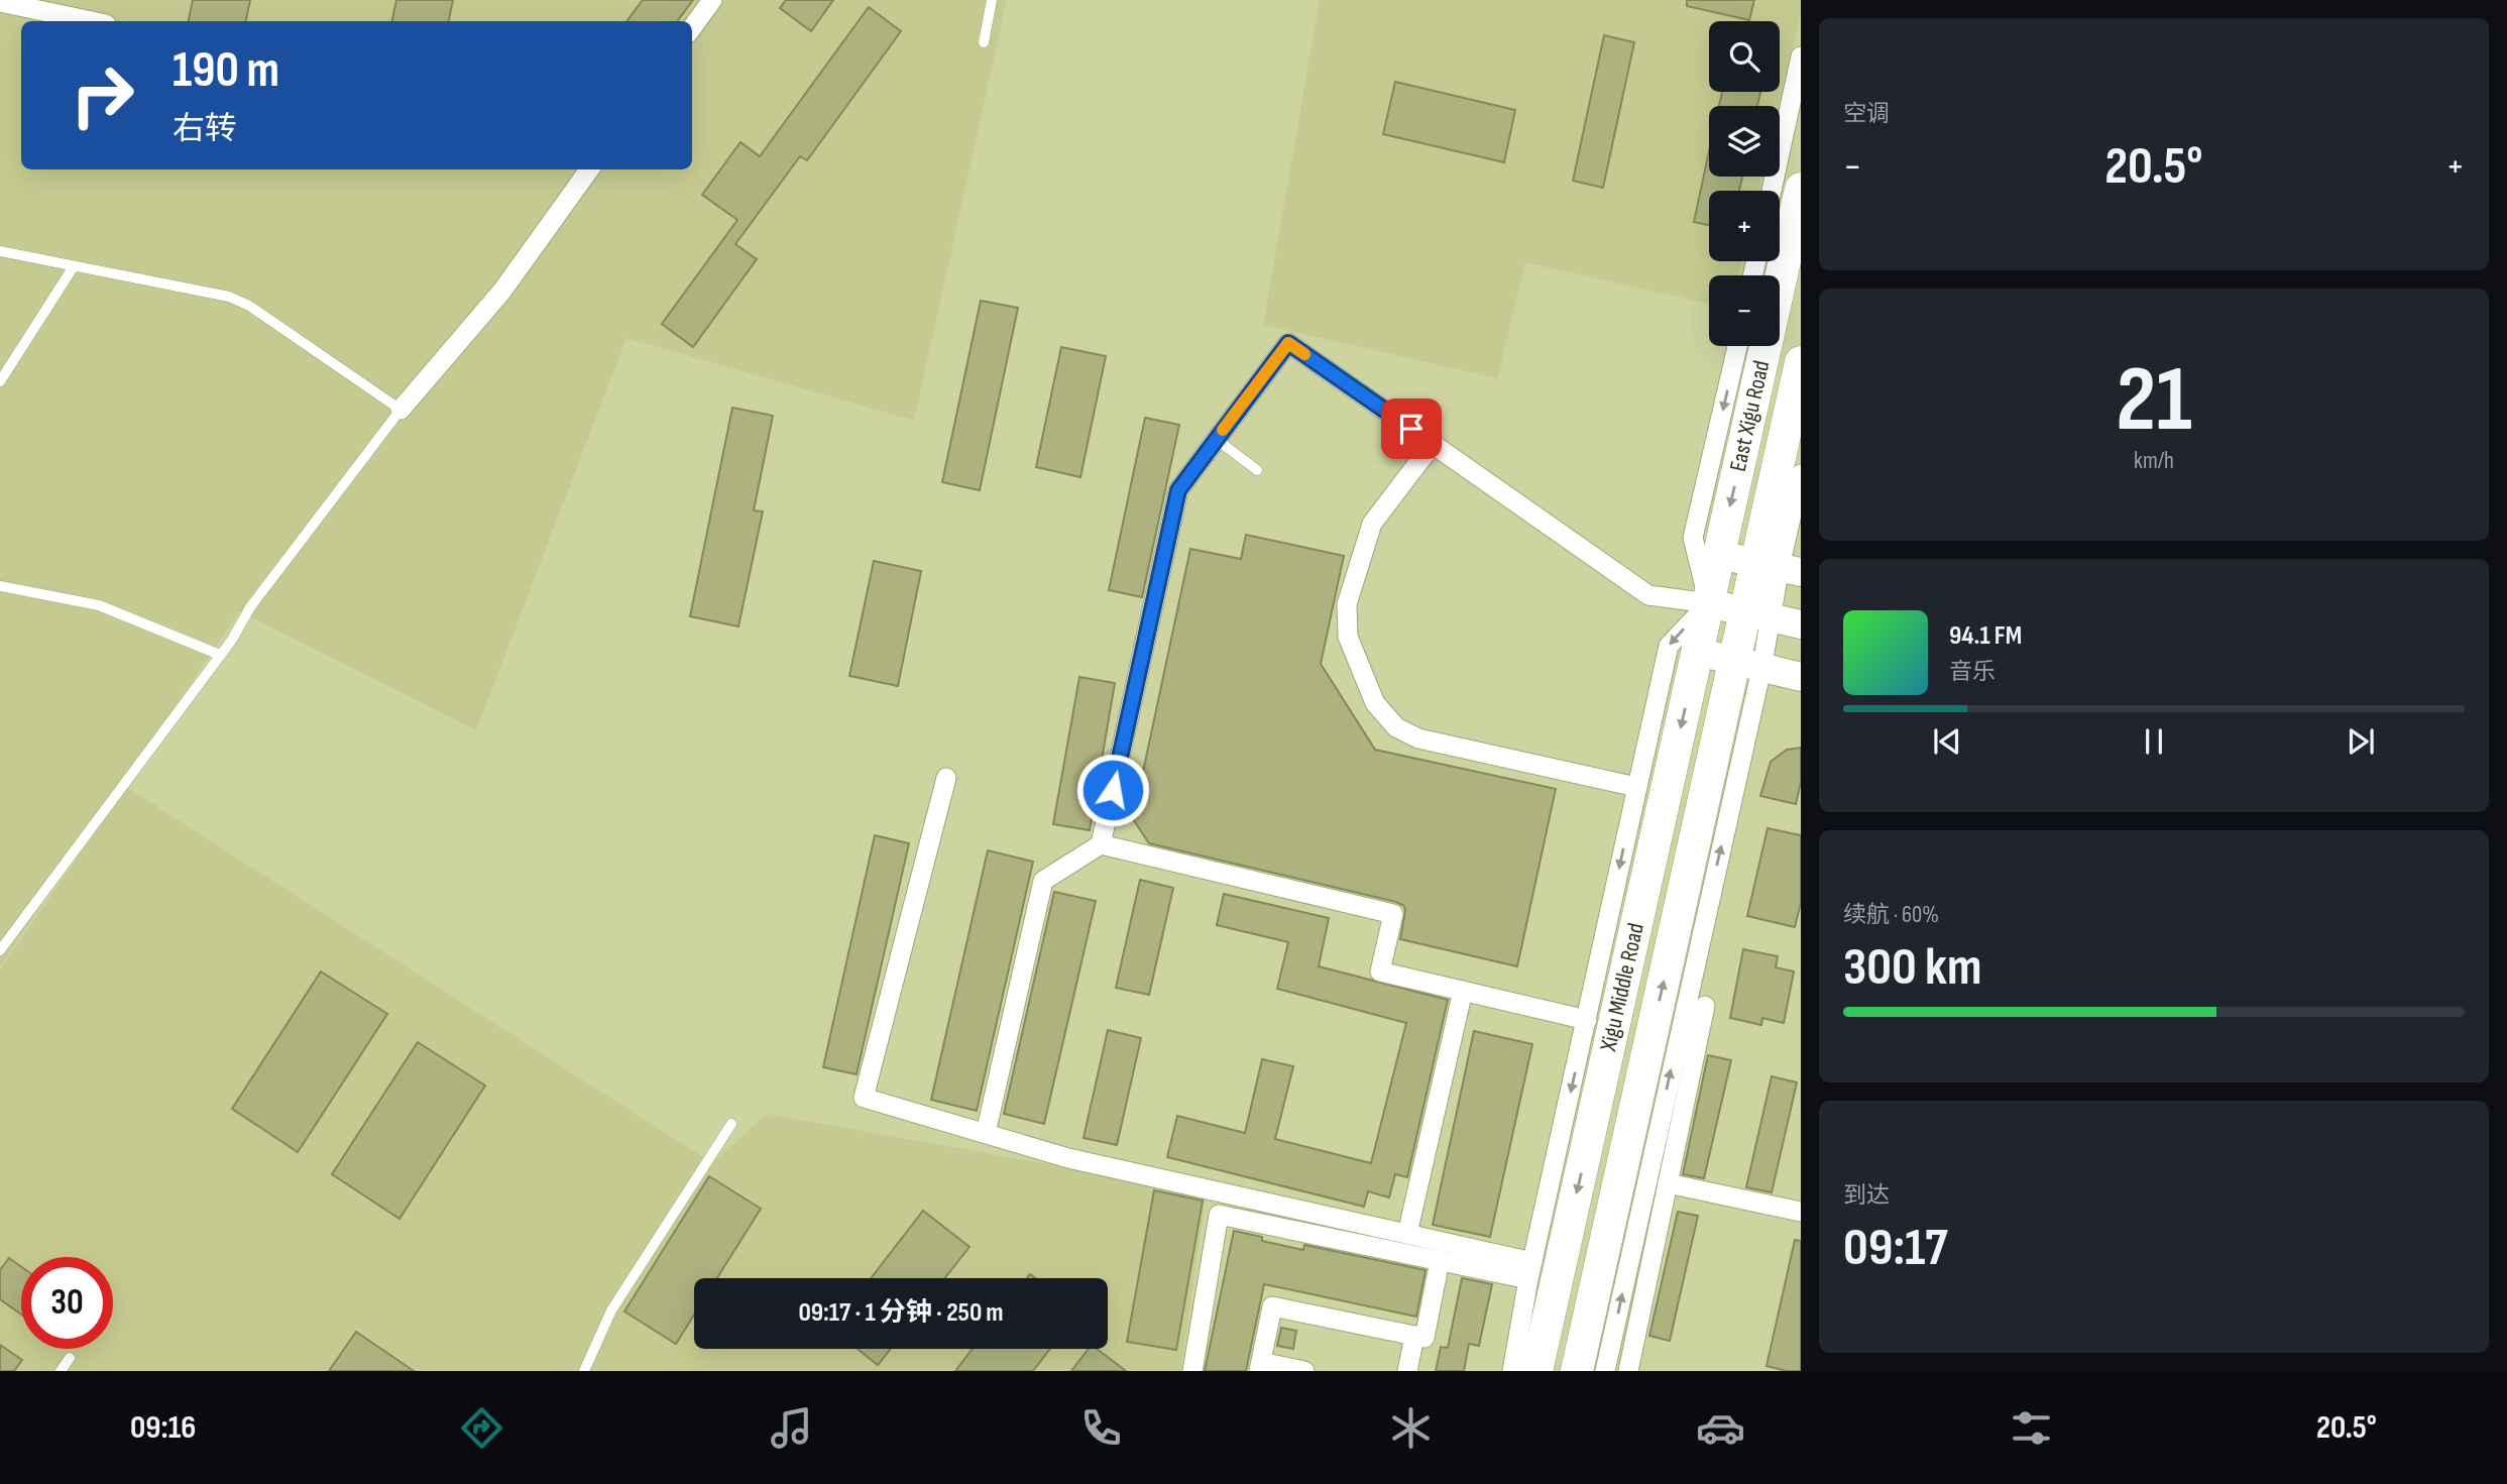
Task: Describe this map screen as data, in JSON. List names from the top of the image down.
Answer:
{
  "streets": {
    "main road": ["East Xigu Road", "Xigu Middle Road"]
  },
  "crossings": [
    ["East Xigu Road", "Xigu Middle Road"]
  ],
  "page": {
    "tile": [
      "空调",
      ["21", "km/h"],
      ["续航 · 60%", "300 km"],
      ["到达", "09:17"]
    ],
    "map_buttons": ["+", "−"],
    "turn": ["190 m", "右转"],
    "heat": ["−", "20.5°", "+"],
    "song": ["94.1 FM", "音乐"],
    "limit": "30",
    "trip": "09:17 · 1 分钟 · 250 m",
    "tabs": ["09:16", "20.5°"]
  }
}
